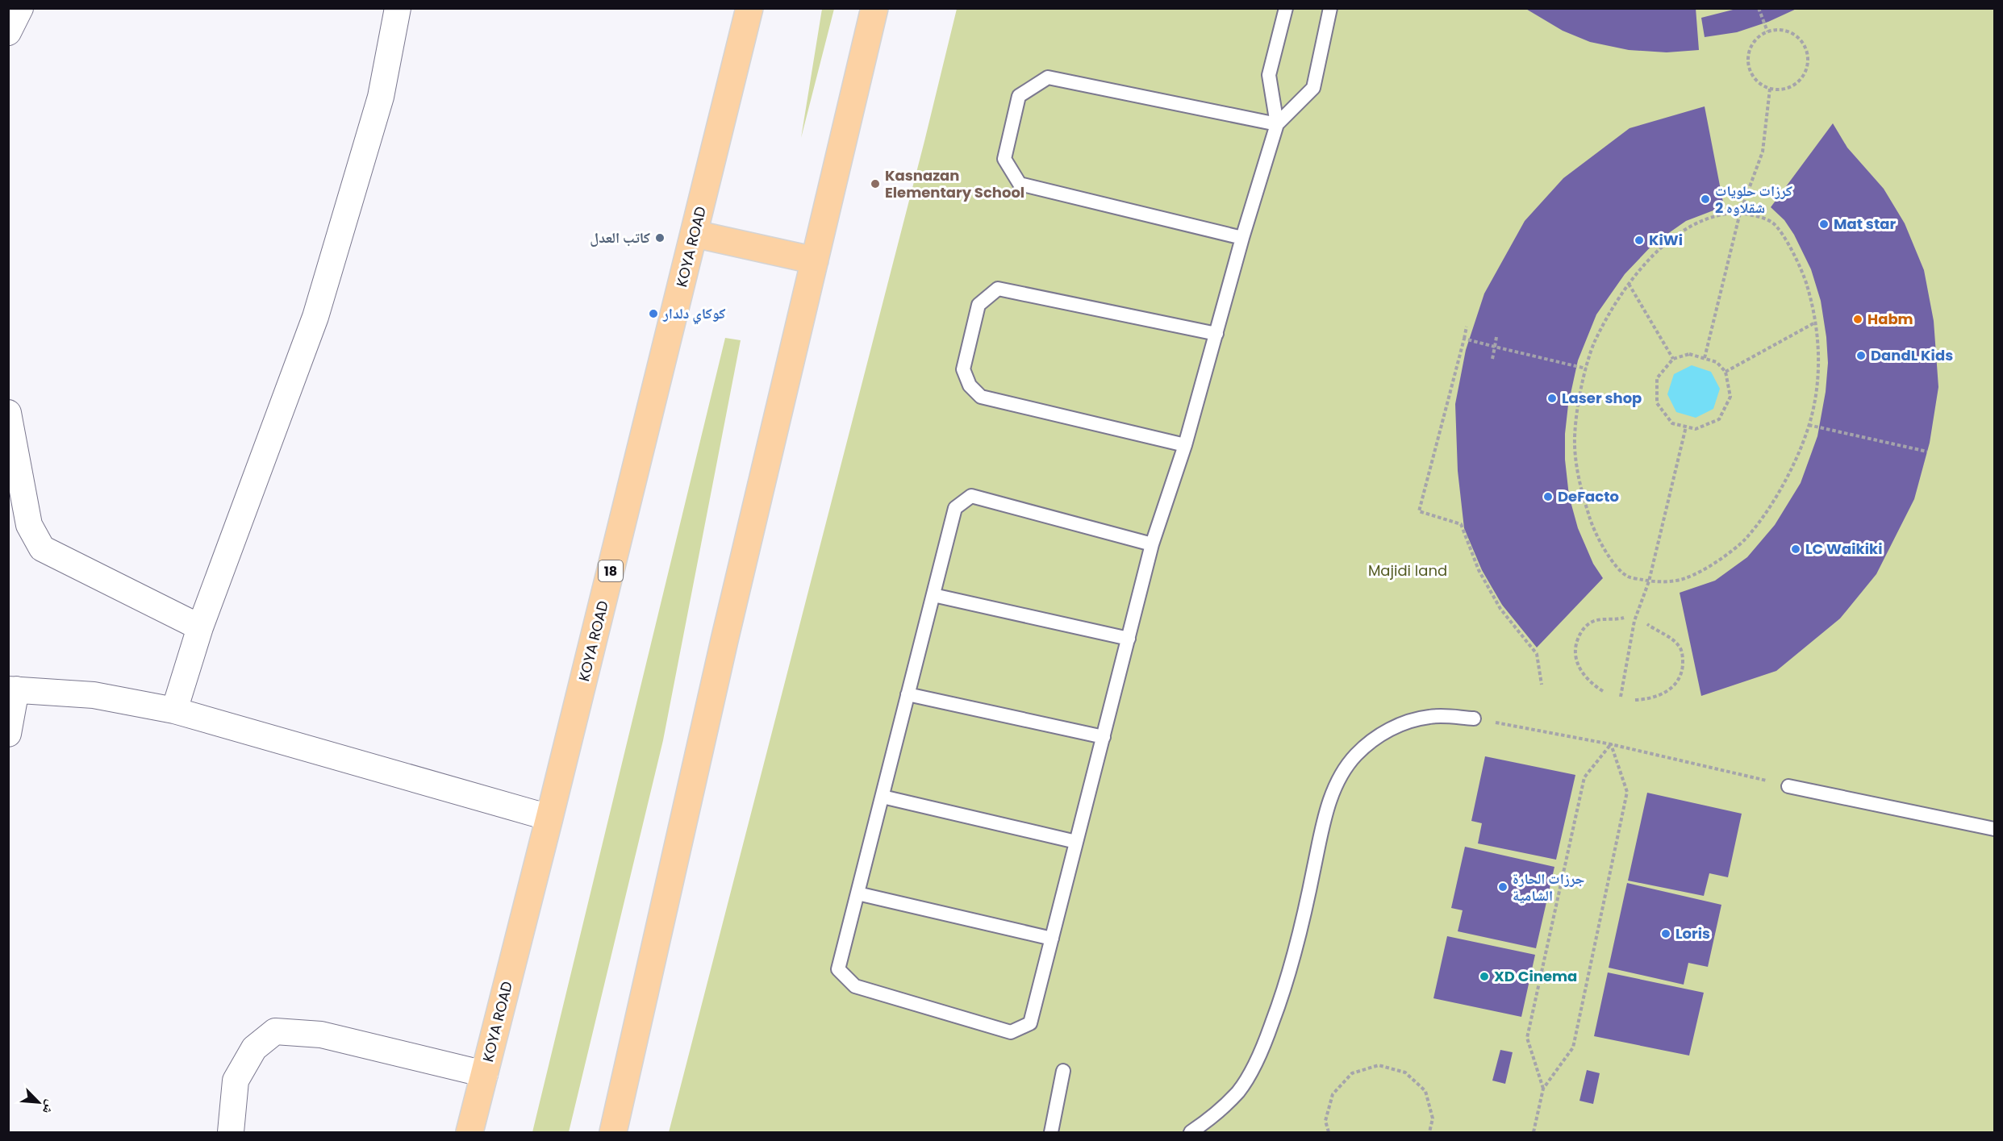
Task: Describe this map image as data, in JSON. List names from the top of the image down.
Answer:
{
  "streets": {
    "highway": ["KOYA ROAD", "18"]
  },
  "parks": ["Majidi land"],
  "places": [
    "Kasnazan Elementary School",
    "كرزات حلويات شقلاوه 2",
    "Mat star",
    "كاتب العدل",
    "KiWi",
    "كوكاي دلدار",
    "Habm",
    "DandL Kids",
    "Laser shop",
    "DeFacto",
    "LC Waikiki",
    "جرزات الحارة الشامية",
    "Loris",
    "XD Cinema"
  ],
  "north": "bottom right"
}
